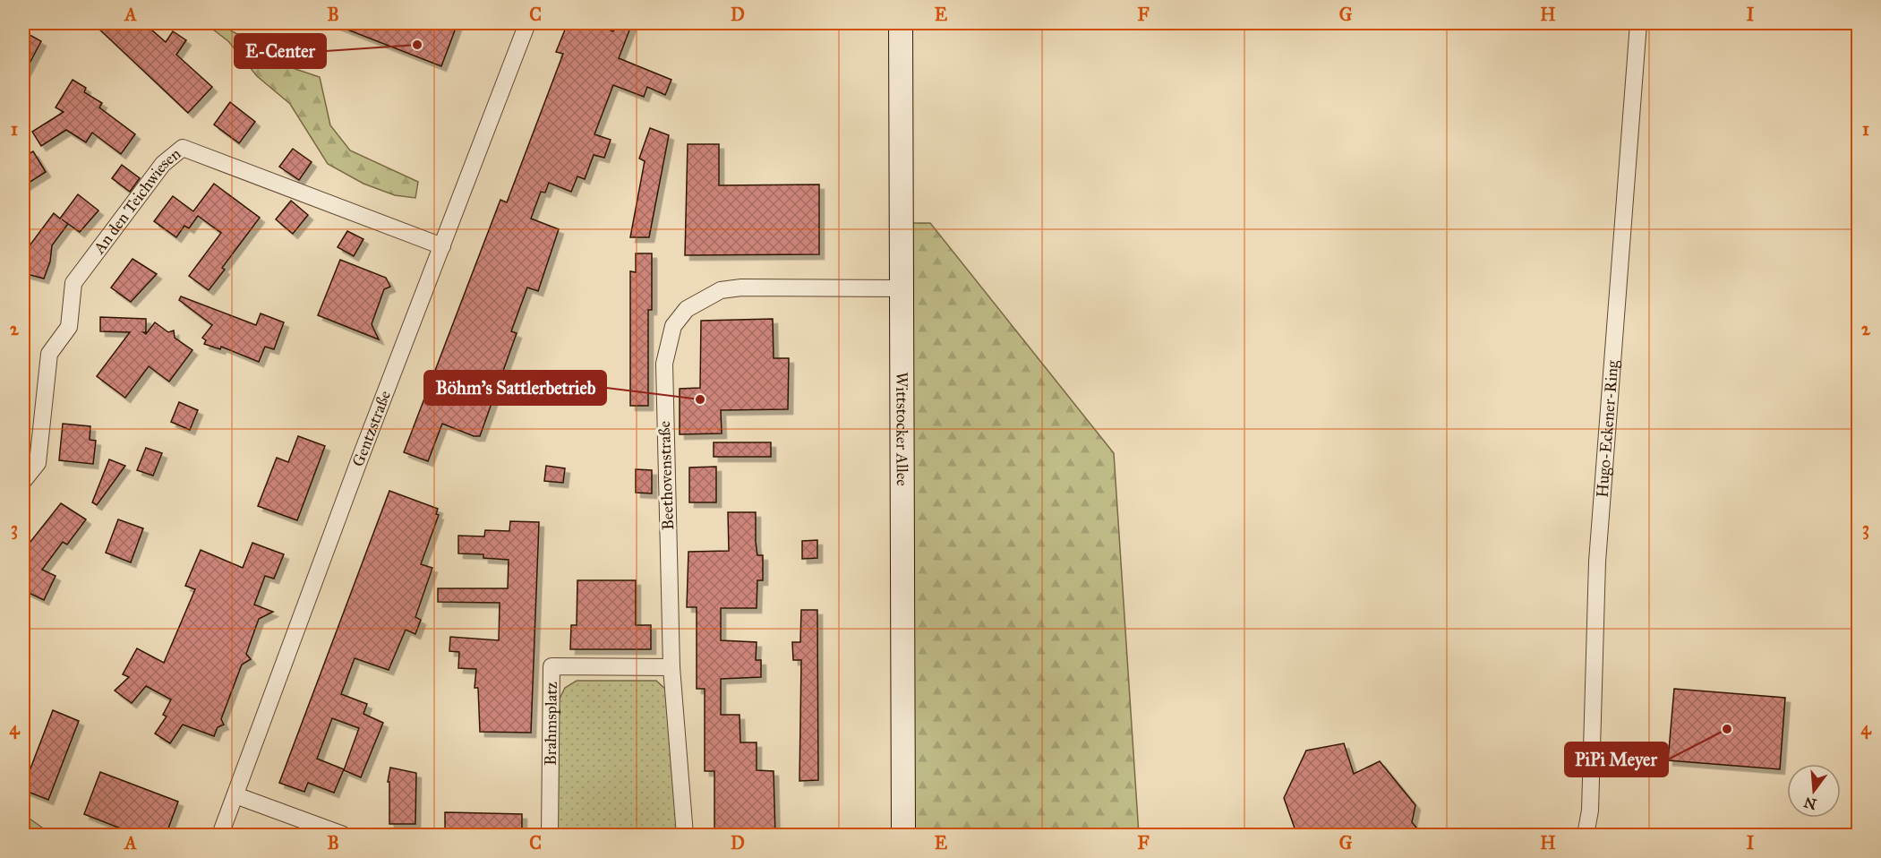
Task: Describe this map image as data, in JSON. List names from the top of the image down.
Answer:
{
  "streets": {
    "main road": ["Wittstocker Allee"],
    "street": [
      "An den Teichwiesen",
      "Gentzstraße",
      "Hugo-Eckener-Ring",
      "Beethovenstraße",
      "Brahmsplatz"
    ]
  },
  "crossings": [
    ["An den Teichwiesen", "Gentzstraße"],
    ["Wittstocker Allee", "Beethovenstraße"],
    ["Beethovenstraße", "Brahmsplatz"]
  ],
  "places": ["E-Center", "Böhm’s Sattlerbetrieb", "PiPi Meyer"],
  "north": "bottom",
  "grid": {
    "columns": [
      "A",
      "B",
      "C",
      "D",
      "E",
      "F",
      "G",
      "H",
      "I"
    ],
    "rows": [
      "1",
      "2",
      "3",
      "4"
    ]
  }
}
